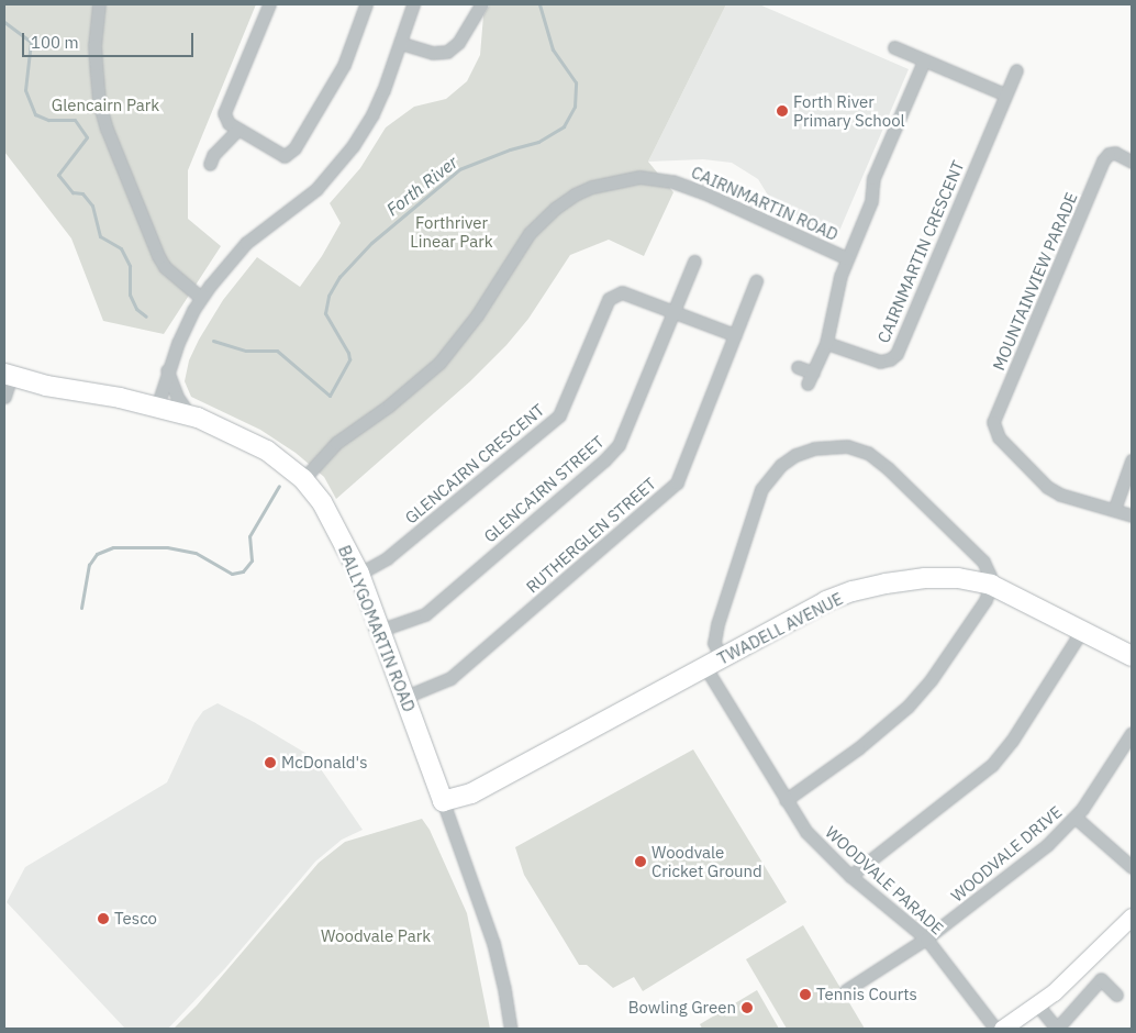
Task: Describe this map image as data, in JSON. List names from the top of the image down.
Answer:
{
  "streets": {
    "highway": ["BALLYGOMARTIN ROAD", "TWADELL AVENUE"],
    "street": [
      "CAIRNMARTIN ROAD",
      "CAIRNMARTIN CRESCENT",
      "MOUNTAINVIEW PARADE",
      "GLENCAIRN CRESCENT",
      "GLENCAIRN STREET",
      "RUTHERGLEN STREET",
      "WOODVALE DRIVE",
      "WOODVALE PARADE"
    ]
  },
  "crossings": [
    ["CAIRNMARTIN ROAD", "BALLYGOMARTIN ROAD"],
    ["GLENCAIRN CRESCENT", "GLENCAIRN STREET"],
    ["GLENCAIRN CRESCENT", "RUTHERGLEN STREET"],
    ["GLENCAIRN CRESCENT", "BALLYGOMARTIN ROAD"],
    ["GLENCAIRN STREET", "BALLYGOMARTIN ROAD"],
    ["RUTHERGLEN STREET", "BALLYGOMARTIN ROAD"],
    ["BALLYGOMARTIN ROAD", "TWADELL AVENUE"],
    ["TWADELL AVENUE", "WOODVALE PARADE"],
    ["WOODVALE DRIVE", "WOODVALE PARADE"]
  ],
  "water": ["Forth River"],
  "parks": ["Glencairn Park", "Forthriver Linear Park", "Woodvale Park"],
  "places": [
    "Forth River Primary School",
    "McDonald's",
    "Woodvale Cricket Ground",
    "Tesco",
    "Tennis Courts",
    "Bowling Green"
  ],
  "scale_bar": "100 m"
}
